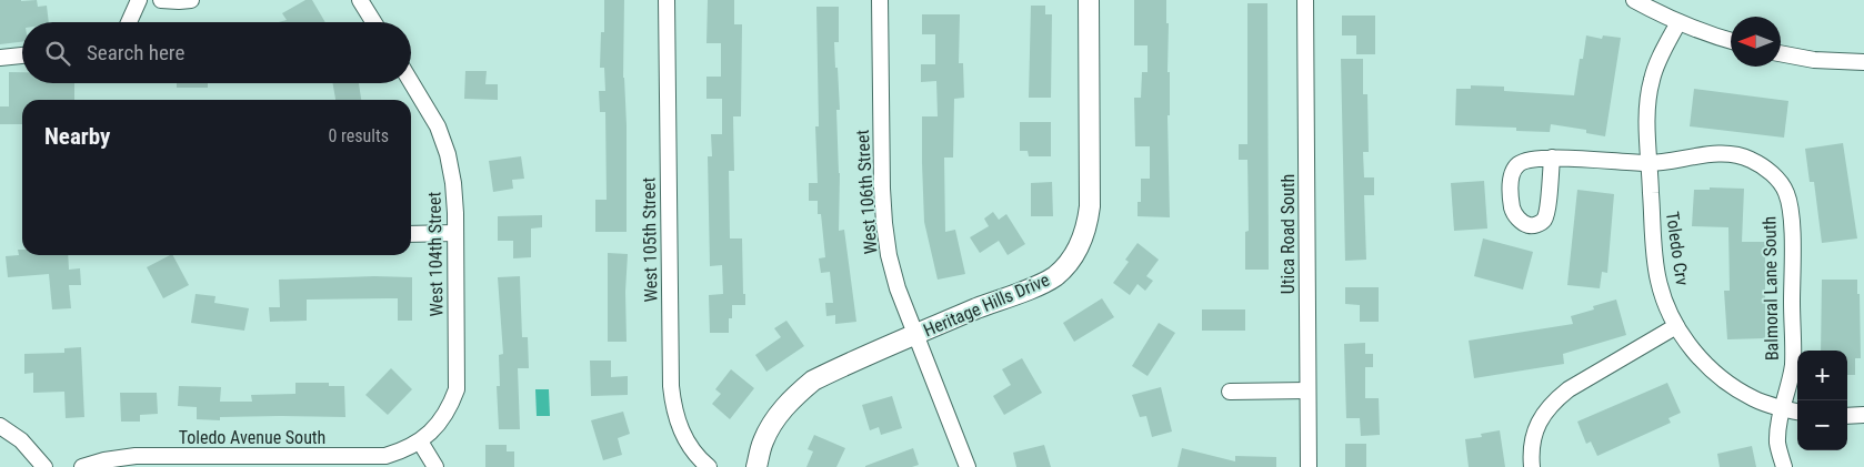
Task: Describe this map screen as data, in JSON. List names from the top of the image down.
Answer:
{
  "streets": {
    "street": [
      "West 106th Street",
      "Utica Road South",
      "West 105th Street",
      "Toledo Crv",
      "West 104th Street",
      "Balmoral Lane South",
      "Heritage Hills Drive",
      "Toledo Avenue South"
    ]
  },
  "crossings": [
    ["West 106th Street", "Heritage Hills Drive"],
    ["Toledo Crv", "Balmoral Lane South"],
    ["West 104th Street", "Toledo Avenue South"]
  ],
  "north": "left",
  "page": {
    "search": "Search here",
    "heading": ["Nearby", "0 results"],
    "map_buttons": ["+", "−"]
  }
}
